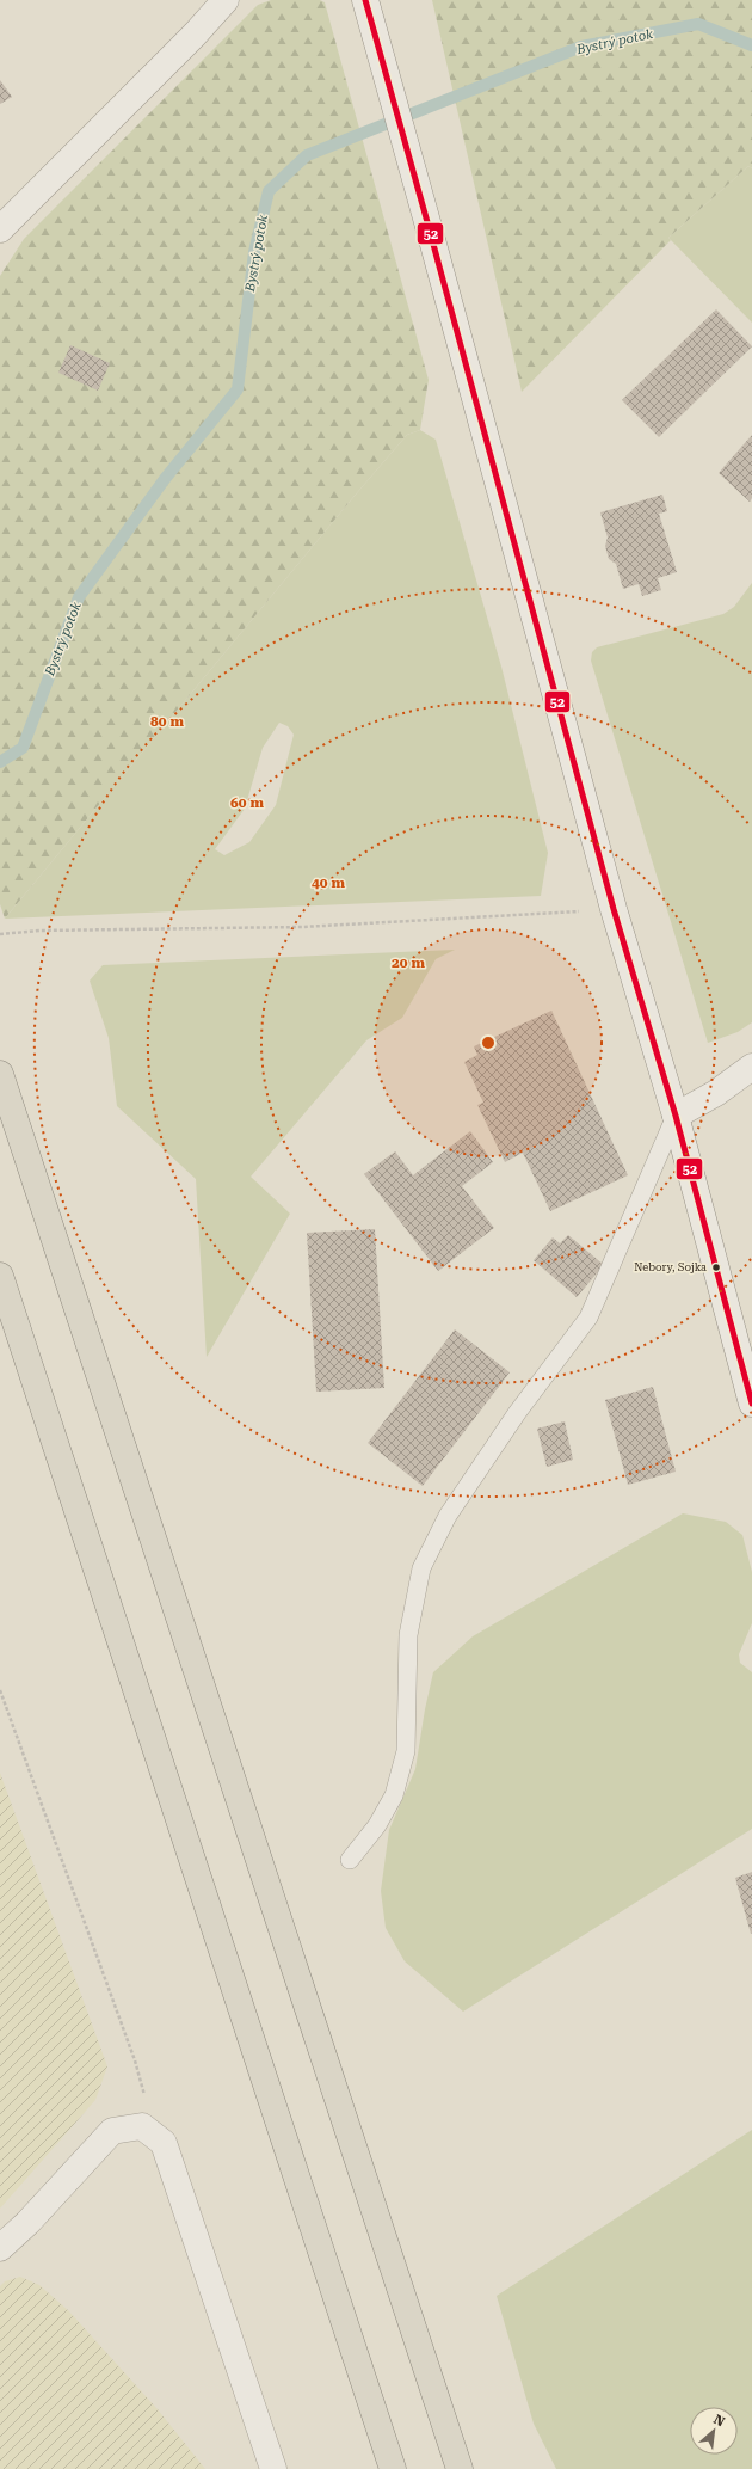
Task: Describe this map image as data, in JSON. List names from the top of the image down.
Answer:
{
  "water": ["Bystrý potok"],
  "places": ["Nebory, Sojka"],
  "lines": ["transit line 52"],
  "north": "top right",
  "rings": [
    "80 m",
    "60 m",
    "40 m",
    "20 m"
  ]
}
